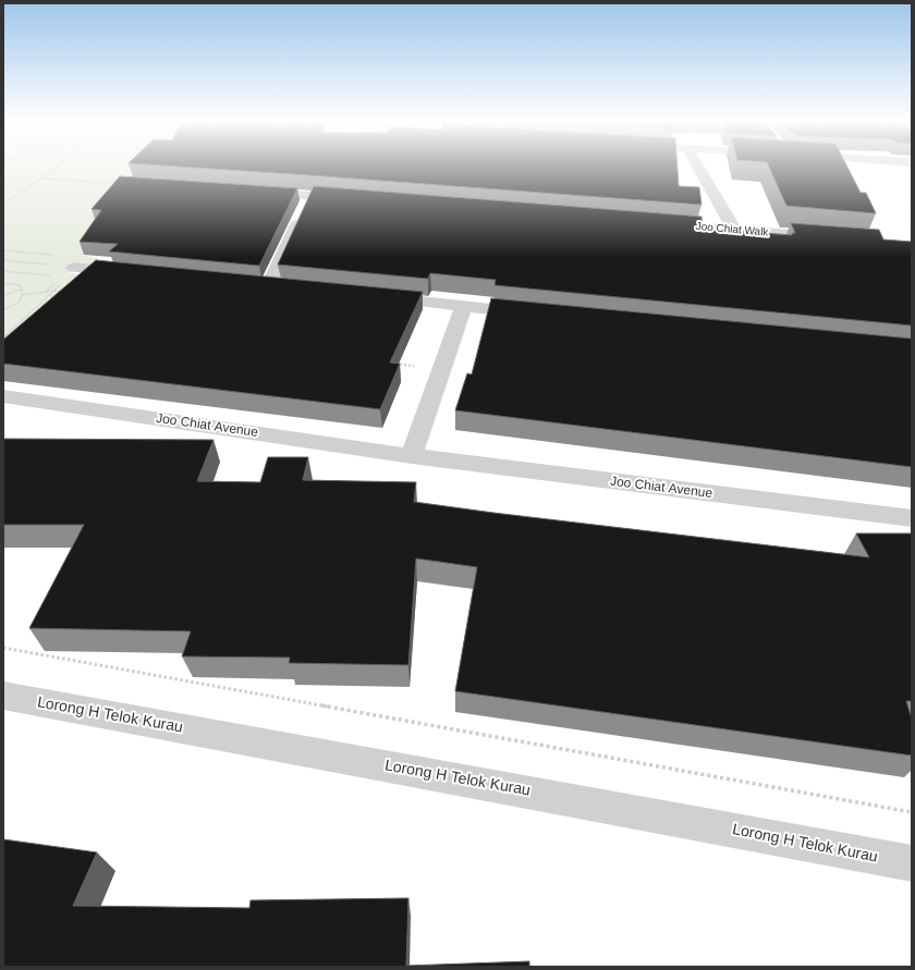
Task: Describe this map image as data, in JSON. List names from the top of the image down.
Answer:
{
  "streets": {
    "street": ["Joo Chiat Walk", "Joo Chiat Avenue", "Lorong H Telok Kurau"]
  }
}
